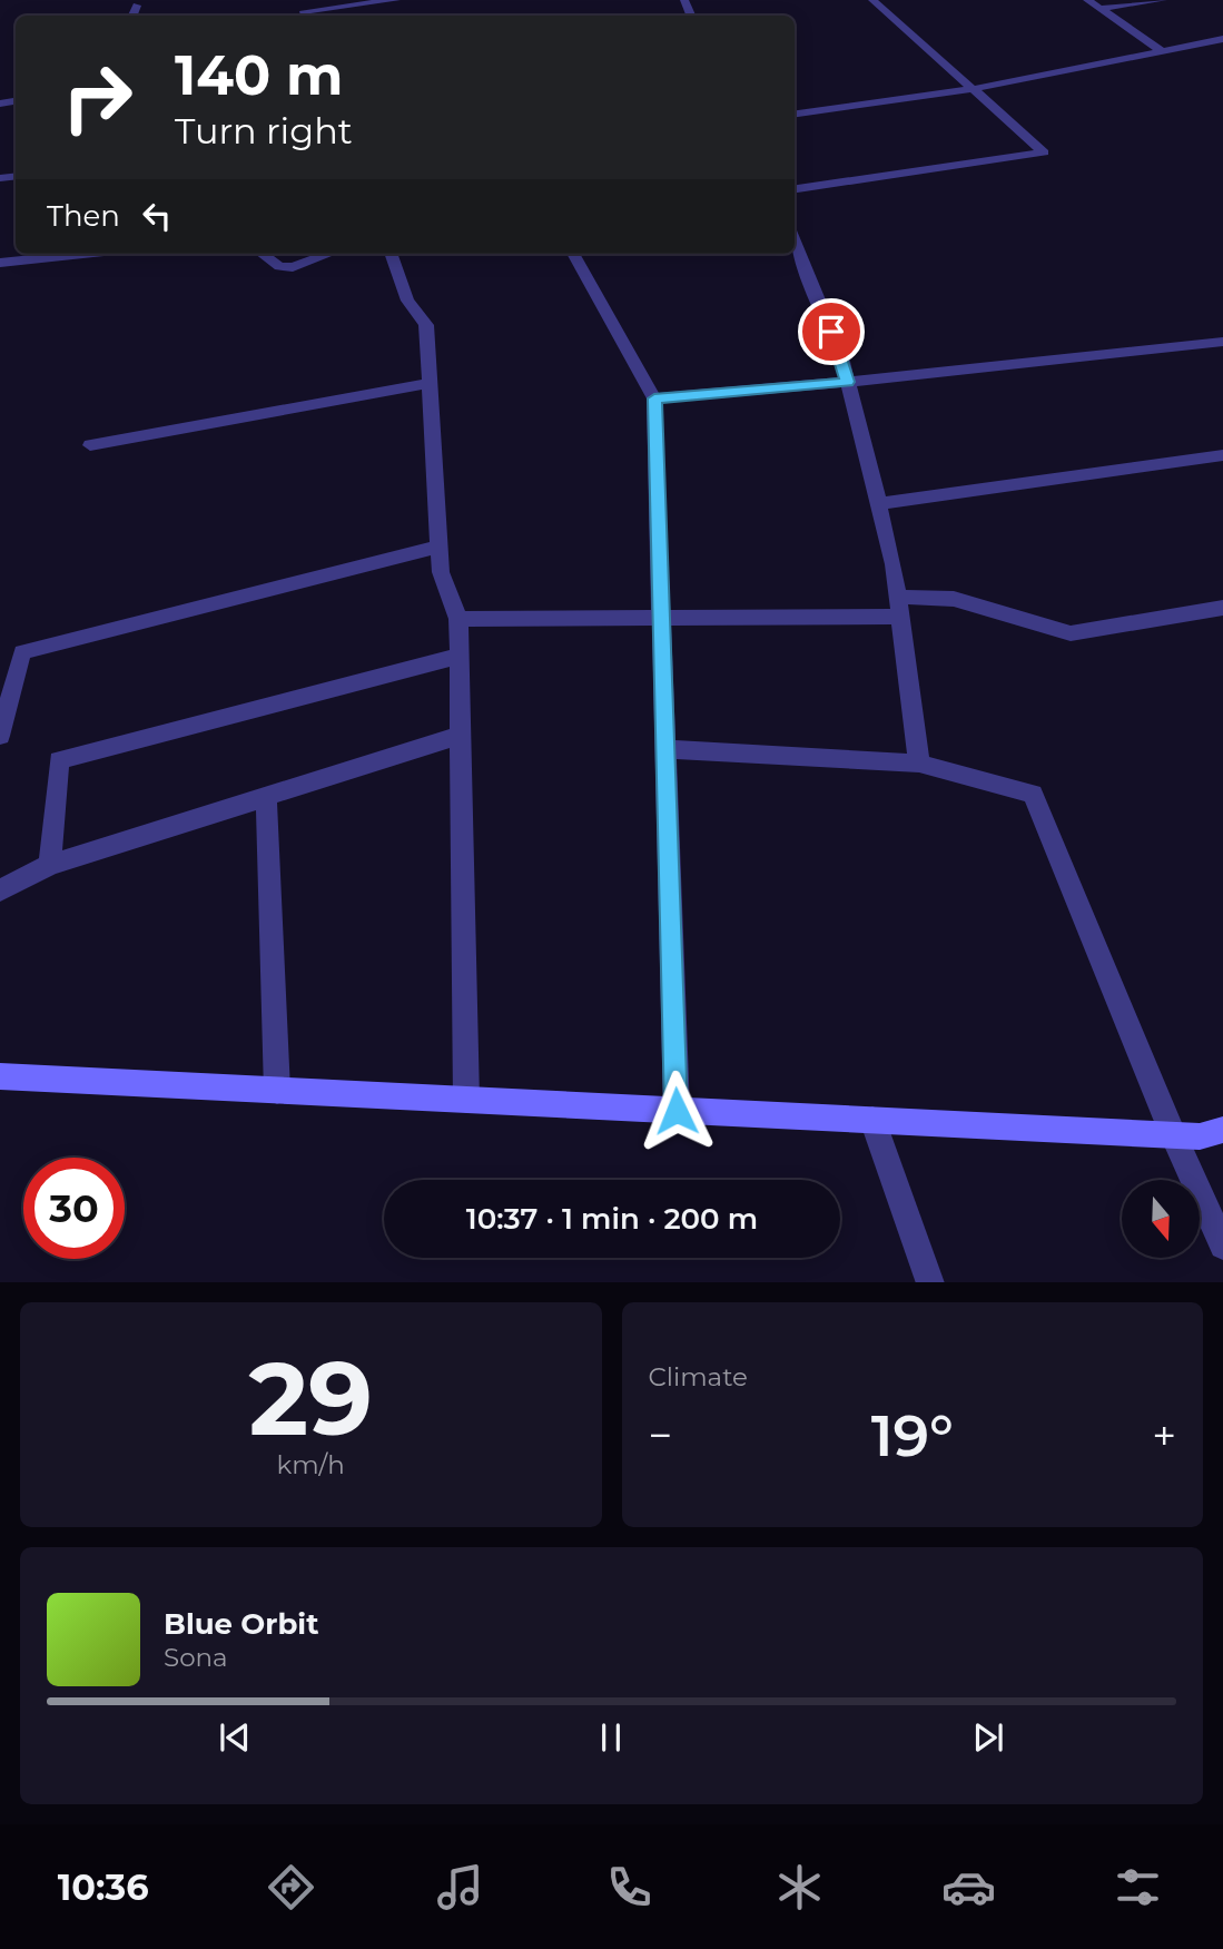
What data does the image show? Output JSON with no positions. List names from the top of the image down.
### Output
{
  "north": "bottom",
  "page": {
    "turn": ["140 m", "Turn right"],
    "then": "Then",
    "limit": "30",
    "trip": "10:37 · 1 min · 200 m",
    "tile": [
      ["29", "km/h"],
      "Climate"
    ],
    "heat": ["−", "19°", "+"],
    "song": ["Blue Orbit", "Sona"],
    "tabs": "10:36"
  }
}
